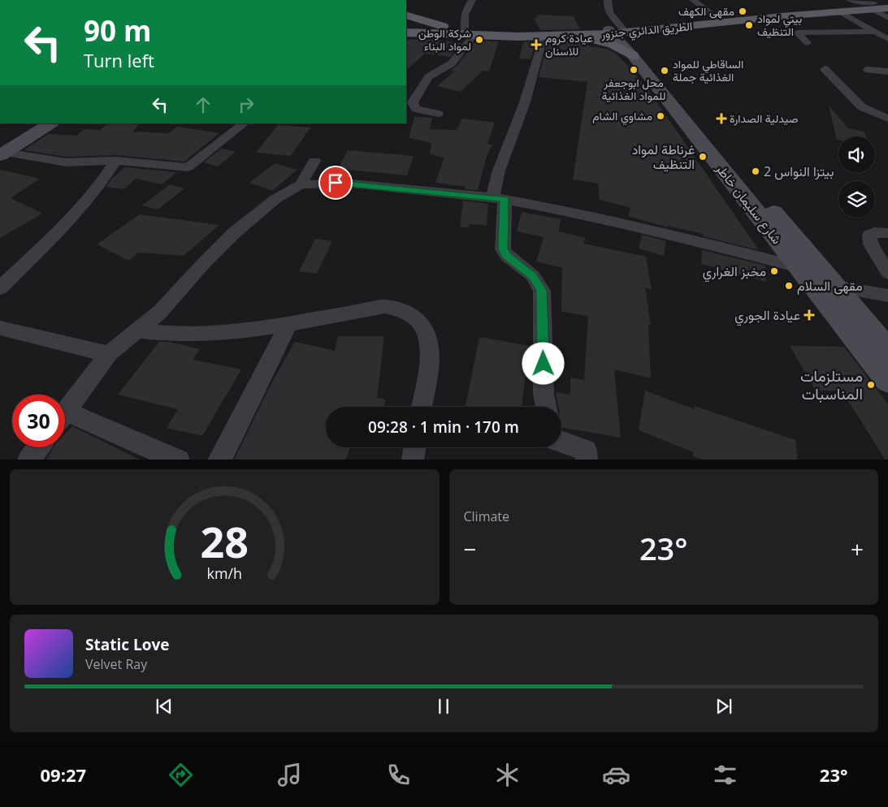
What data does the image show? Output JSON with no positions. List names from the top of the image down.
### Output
{
  "streets": {
    "main road": ["الطريق الدائري جنزور", "شارع سليمان خاطر"]
  },
  "crossings": [
    ["الطريق الدائري جنزور", "شارع سليمان خاطر"]
  ],
  "places": {
    "other": [
      "مقهى الكهف",
      "بيتي لمواد التنظيف",
      "شركة الوطن لمواد البناء",
      "محل ابوجعفر للمواد الغذائية",
      "الساقاطي للمواد الغذائية جملة",
      "مشاوي الشام",
      "غرناطة لمواد التنظيف",
      "بيتزا النواس 2",
      "مخبز الغراري",
      "مقهى السلام",
      "مستلزمات المناسبات"
    ],
    "health": ["عيادة كروم للاسنان", "صيدلية الصدارة", "عيادة الجوري"]
  },
  "page": {
    "turn": ["90 m", "Turn left"],
    "limit": "30",
    "trip": "09:28 · 1 min · 170 m",
    "tile": "Climate",
    "heat": ["−", "23°", "+"],
    "song": ["Static Love", "Velvet Ray"],
    "tabs": ["09:27", "23°"],
    "gauge": ["28", "km/h"]
  }
}
